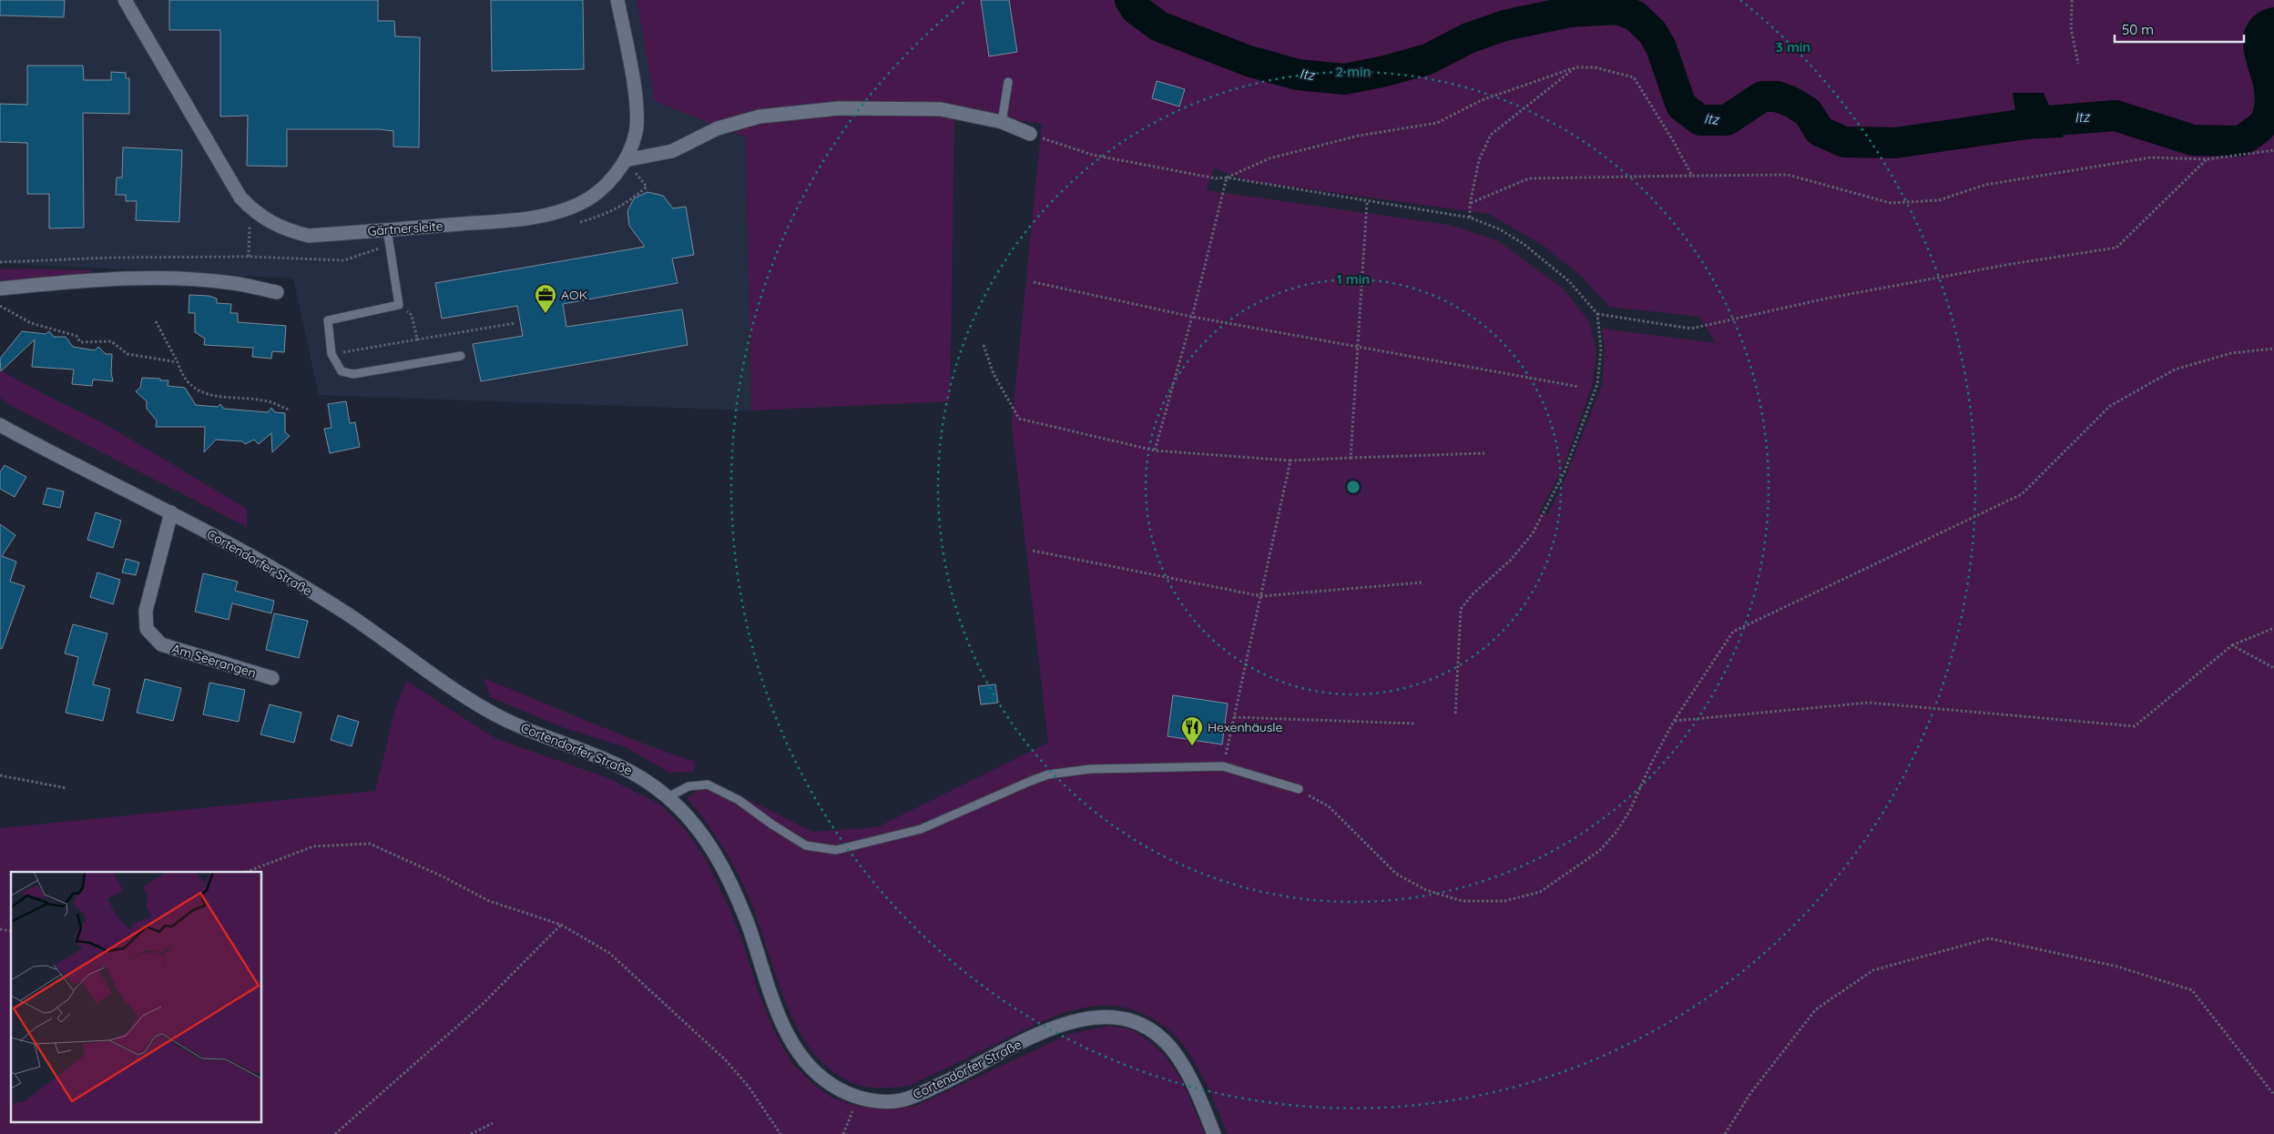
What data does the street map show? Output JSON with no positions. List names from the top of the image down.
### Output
{
  "streets": {
    "street": ["Gärtnersleite", "Cortendorfer Straße", "Am Seerangen"]
  },
  "crossings": [
    ["Cortendorfer Straße", "Am Seerangen"]
  ],
  "water": ["Itz"],
  "places": {
    "office": ["AOK"],
    "restaurant": ["Hexenhäusle"]
  },
  "scale_bar": "50 m",
  "rings": ["3 min", "2 min", "1 min"]
}
